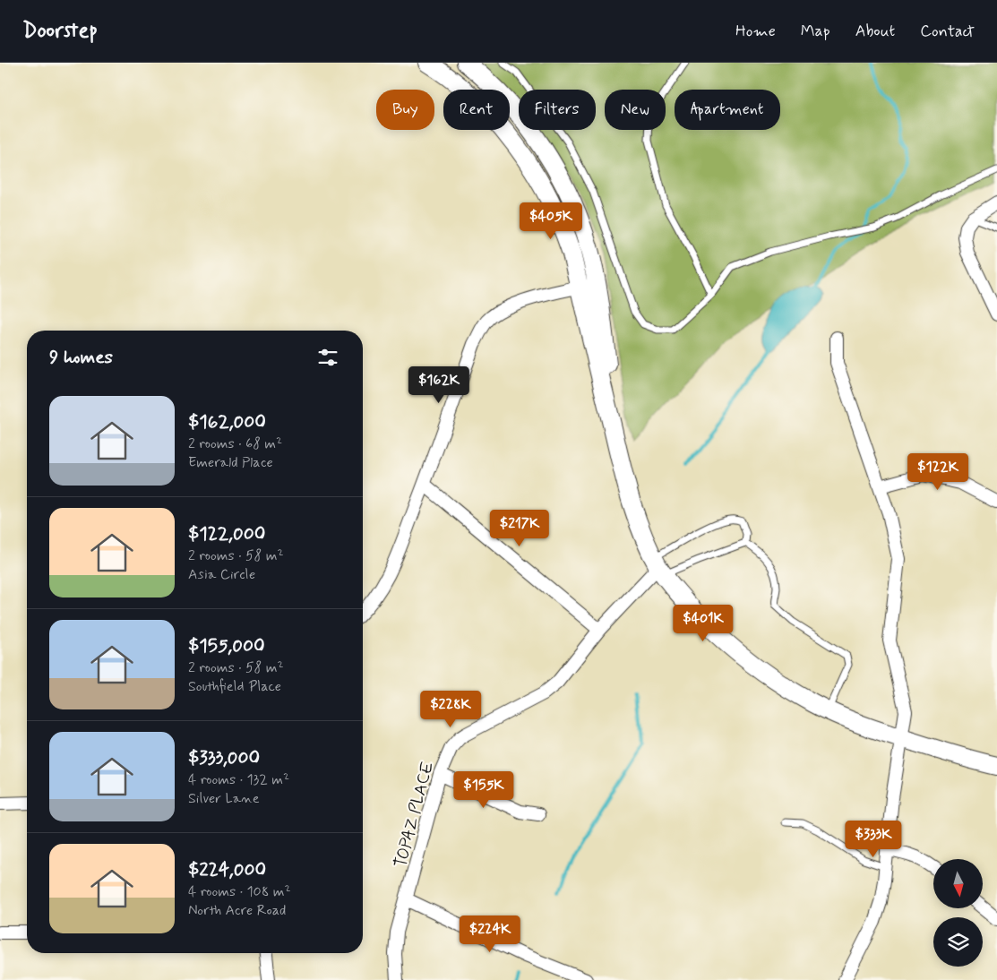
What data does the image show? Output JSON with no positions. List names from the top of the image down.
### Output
{
  "streets": {
    "street": ["TOPAZ PLACE"]
  },
  "north": "bottom",
  "page": {
    "header": "Doorstep",
    "nav": [
      "Home",
      "Map",
      "About",
      "Contact"
    ],
    "chip": [
      "Buy",
      "Rent",
      "Filters",
      "New",
      "Apartment"
    ],
    "price": [
      "$405K",
      "$162K",
      "$122K",
      "$217K",
      "$401K",
      "$228K",
      "$155K",
      "$333K",
      "$224K"
    ],
    "heading": "9 homes",
    "list": [
      {
        "name": "$162,000",
        "note": "2 rooms · 68 m² · Emerald Place"
      },
      {
        "name": "$122,000",
        "note": "2 rooms · 58 m² · Asia Circle"
      },
      {
        "name": "$155,000",
        "note": "2 rooms · 58 m² · Southfield Place"
      },
      {
        "name": "$333,000",
        "note": "4 rooms · 132 m² · Silver Lane"
      },
      {
        "name": "$224,000",
        "note": "4 rooms · 108 m² · North Acre Road"
      }
    ]
  }
}
